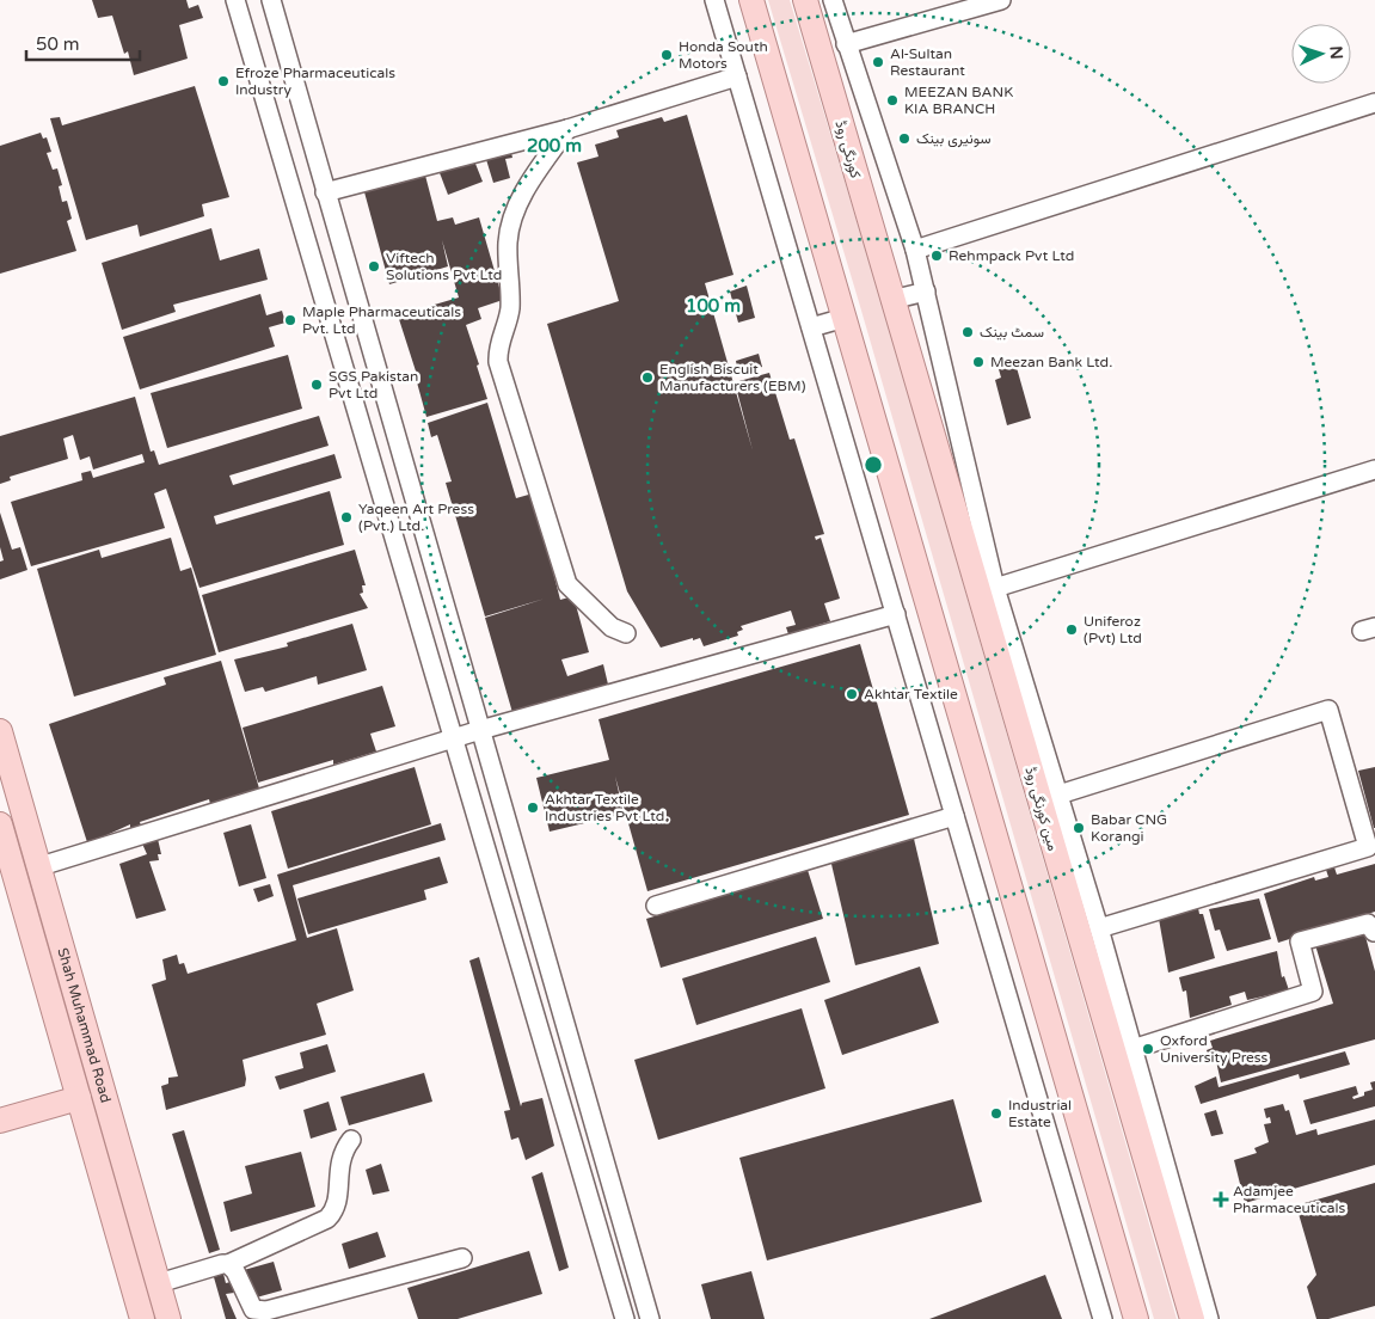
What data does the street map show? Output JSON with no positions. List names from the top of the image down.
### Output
{
  "streets": {
    "main road": ["کورنگی روڈ", "مین کورنگی روڈ", "Shah Muhammad Road"]
  },
  "crossings": [
    ["کورنگی روڈ", "مین کورنگی روڈ"]
  ],
  "places": {
    "other": [
      "Honda South Motors",
      "Al-Sultan Restaurant",
      "Efroze Pharmaceuticals Industry",
      "MEEZAN BANK KIA BRANCH",
      "سونیری بینک",
      "Rehmpack Pvt Ltd",
      "Viftech Solutions Pvt Ltd",
      "Maple Pharmaceuticals Pvt. Ltd",
      "سمٹ بینک",
      "Meezan Bank Ltd.",
      "English Biscuit Manufacturers (EBM)",
      "SGS Pakistan Pvt Ltd",
      "Yaqeen Art Press (Pvt.) Ltd.",
      "Uniferoz (Pvt) Ltd",
      "Akhtar Textile",
      "Akhtar Textile Industries Pvt Ltd.",
      "Babar CNG Korangi",
      "Oxford University Press",
      "Industrial Estate"
    ],
    "health": ["Adamjee Pharmaceuticals"]
  },
  "scale_bar": "50 m",
  "north": "right",
  "rings": ["200 m", "100 m"]
}
